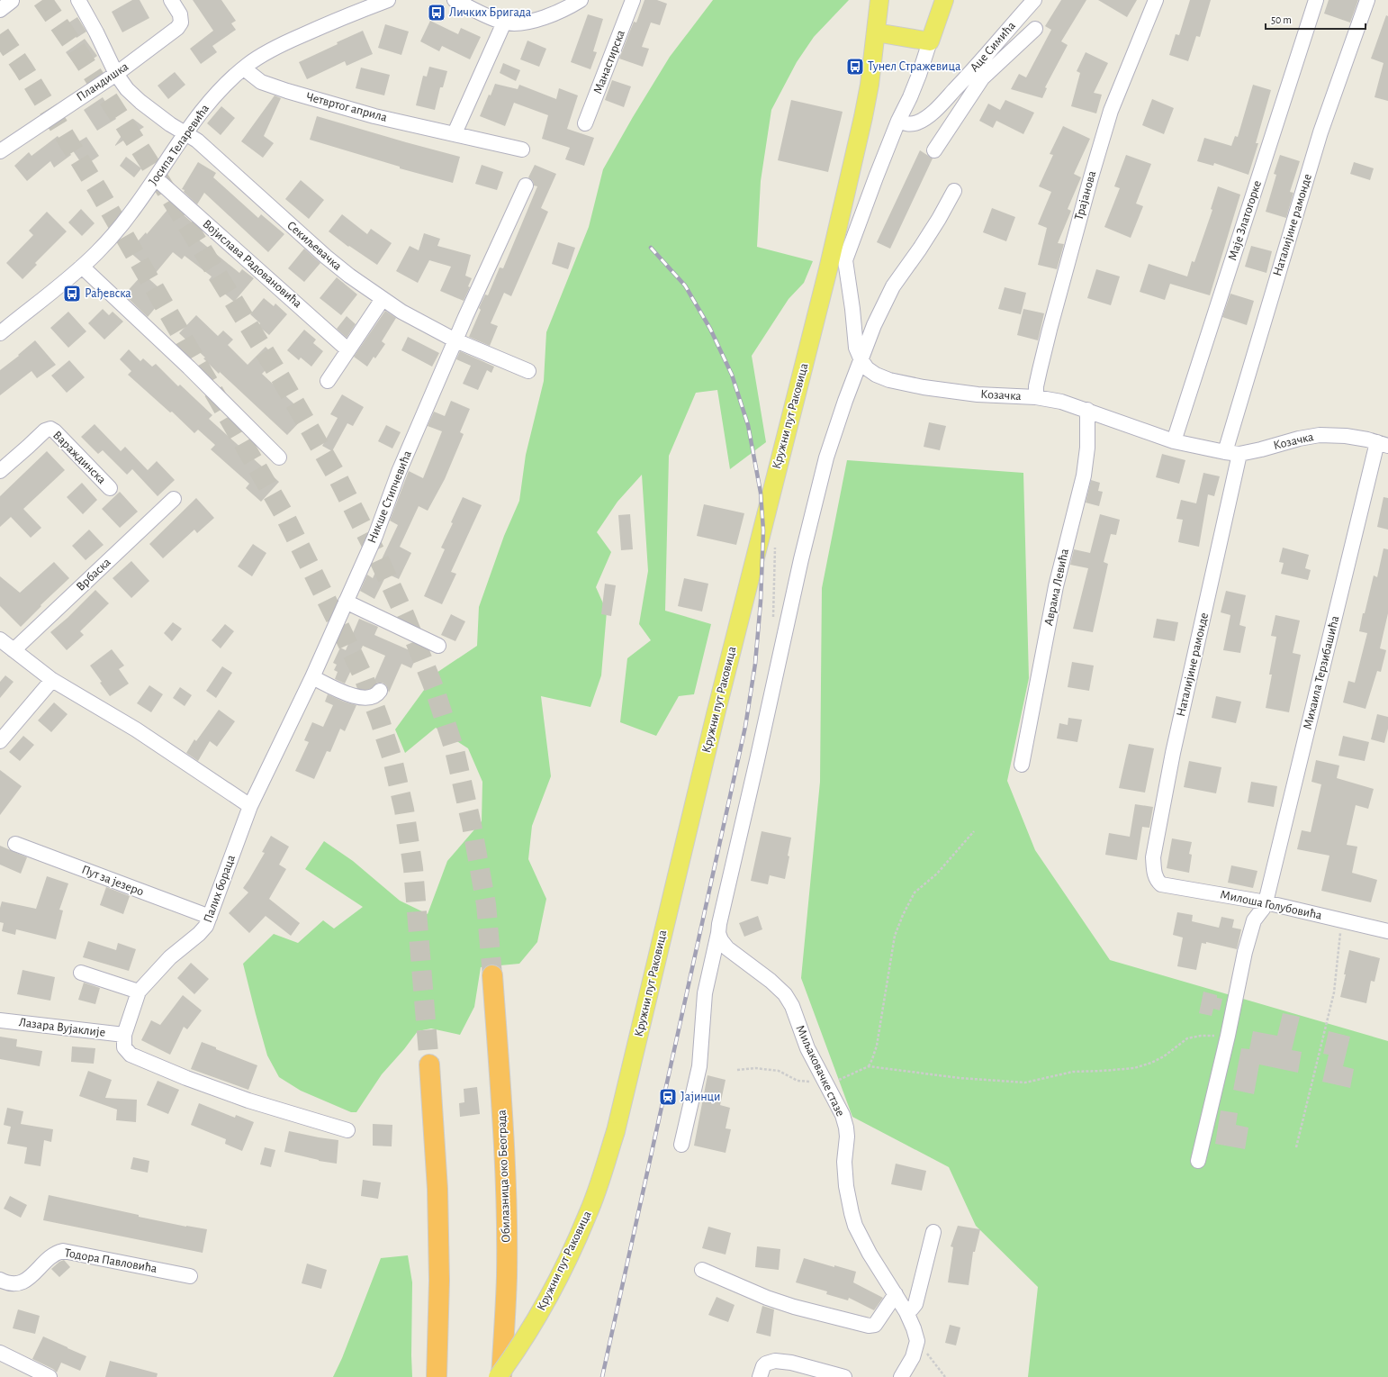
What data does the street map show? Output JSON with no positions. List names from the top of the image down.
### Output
{
  "streets": {
    "highway": ["Обилазница око Београда"],
    "main road": ["Кружни пут Раковица"],
    "street": [
      "Аце Симића",
      "Манастирска",
      "Пландишка",
      "Четвртог априла",
      "Јосипа Теларевића",
      "Трајанова",
      "Маје Златогорке",
      "Наталијине рамонде",
      "Секиљевачка",
      "Војислава Радовановића",
      "Козачка",
      "Вараждинска",
      "Никше Стипчевића",
      "Врбаска",
      "Аврама Левића",
      "Михаила Терзибашића",
      "Пут за језеро",
      "Палих бораца",
      "Милоша Голубовића",
      "Лазара Вујаклије",
      "Миљаковачке стазе",
      "Тодора Павловића"
    ]
  },
  "crossings": [
    ["Аце Симића", "Козачка"],
    ["Пландишка", "Секиљевачка"],
    ["Четвртог априла", "Јосипа Теларевића"],
    ["Јосипа Теларевића", "Секиљевачка"],
    ["Јосипа Теларевића", "Војислава Радовановића"],
    ["Трајанова", "Козачка"],
    ["Маје Златогорке", "Козачка"],
    ["Наталијине рамонде", "Козачка"],
    ["Наталијине рамонде", "Милоша Голубовића"],
    ["Секиљевачка", "Никше Стипчевића"],
    ["Козачка", "Аврама Левића"],
    ["Козачка", "Михаила Терзибашића"],
    ["Никше Стипчевића", "Палих бораца"],
    ["Михаила Терзибашића", "Милоша Голубовића"],
    ["Пут за језеро", "Палих бораца"],
    ["Палих бораца", "Лазара Вујаклије"]
  ],
  "places": {
    "bus stop": ["Личких Бригада", "Тунел Стражевица", "Рађевска"],
    "station": ["Јајинци"]
  },
  "scale_bar": "50 m"
}
